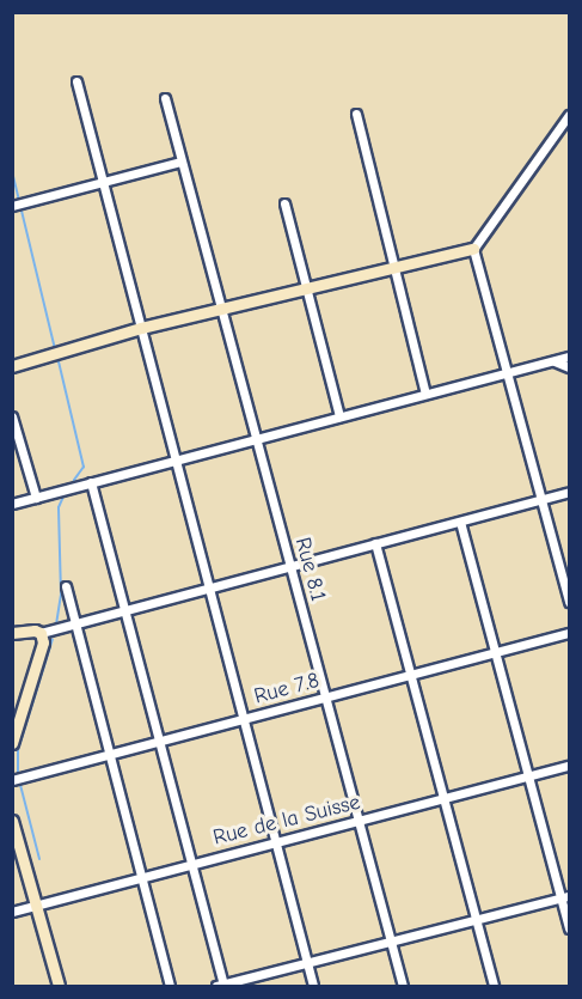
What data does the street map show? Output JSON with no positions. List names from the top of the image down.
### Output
{
  "streets": {
    "street": ["Rue 8.1", "Rue 7.8", "Rue de la Suisse"]
  },
  "crossings": [
    ["Rue 8.1", "Rue 7.8"],
    ["Rue 8.1", "Rue de la Suisse"]
  ]
}
